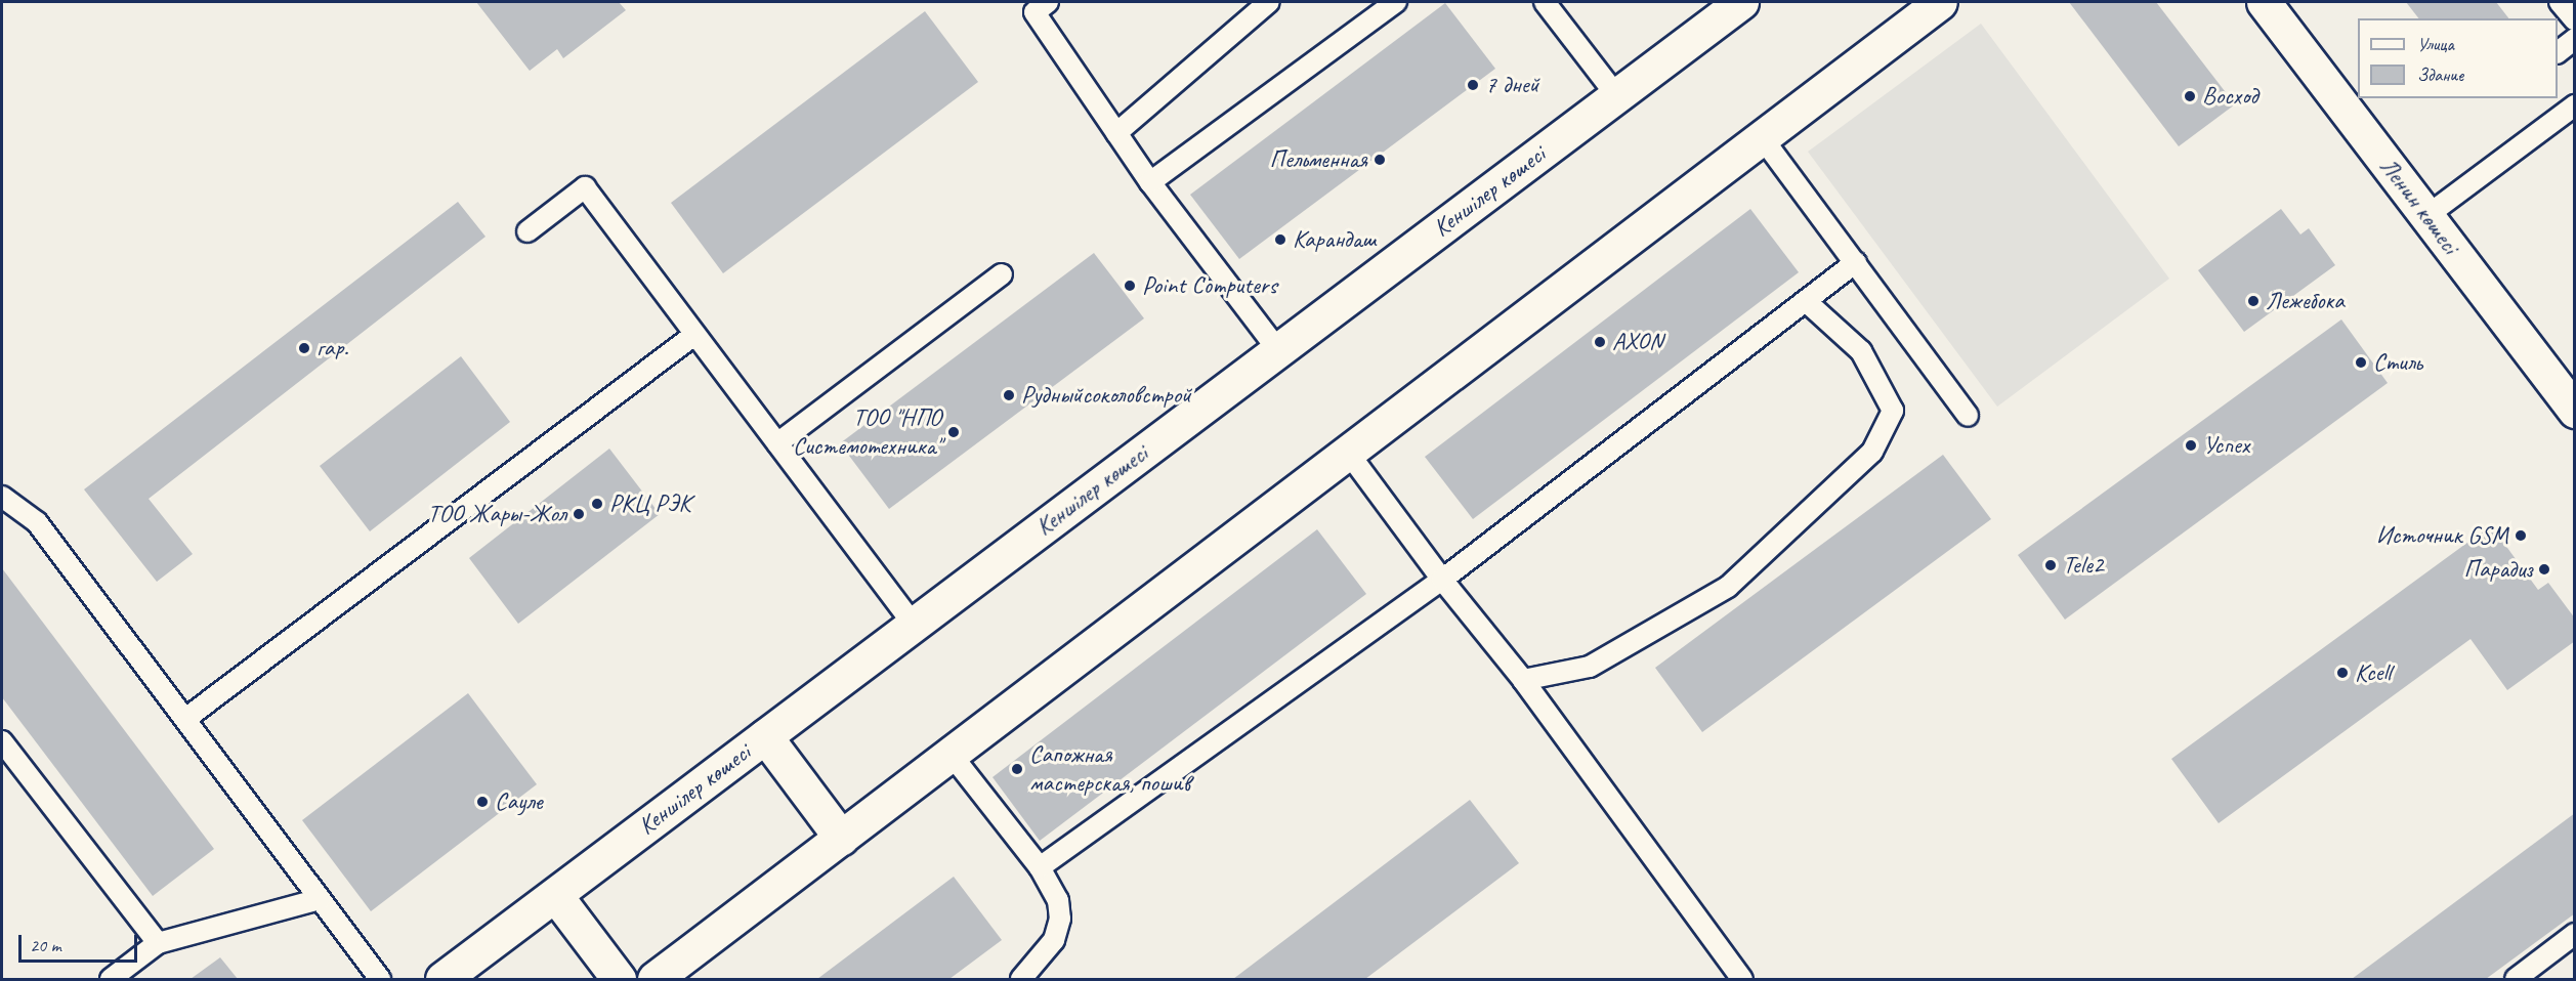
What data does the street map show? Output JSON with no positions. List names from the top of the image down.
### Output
{
  "streets": {
    "street": ["Кеншілер көшесі", "Ленин көшесі"]
  },
  "places": [
    "7 дней",
    "Восход",
    "Пельменная",
    "Карандаш",
    "Point Computers",
    "Лежебока",
    "AXON",
    "гар.",
    "Стиль",
    "Рудныйсоколовстрой",
    "ТОО \"НПО Системотехника\"",
    "Успех",
    "РКЦ РЭК",
    "ТОО Жары-Жол",
    "Источник GSM",
    "Tele2",
    "Парадиз",
    "Kcell",
    "Сапожная мастерская, пошив",
    "Сауле"
  ],
  "legend": ["Улица", "Здание"],
  "scale_bar": "20 m"
}
